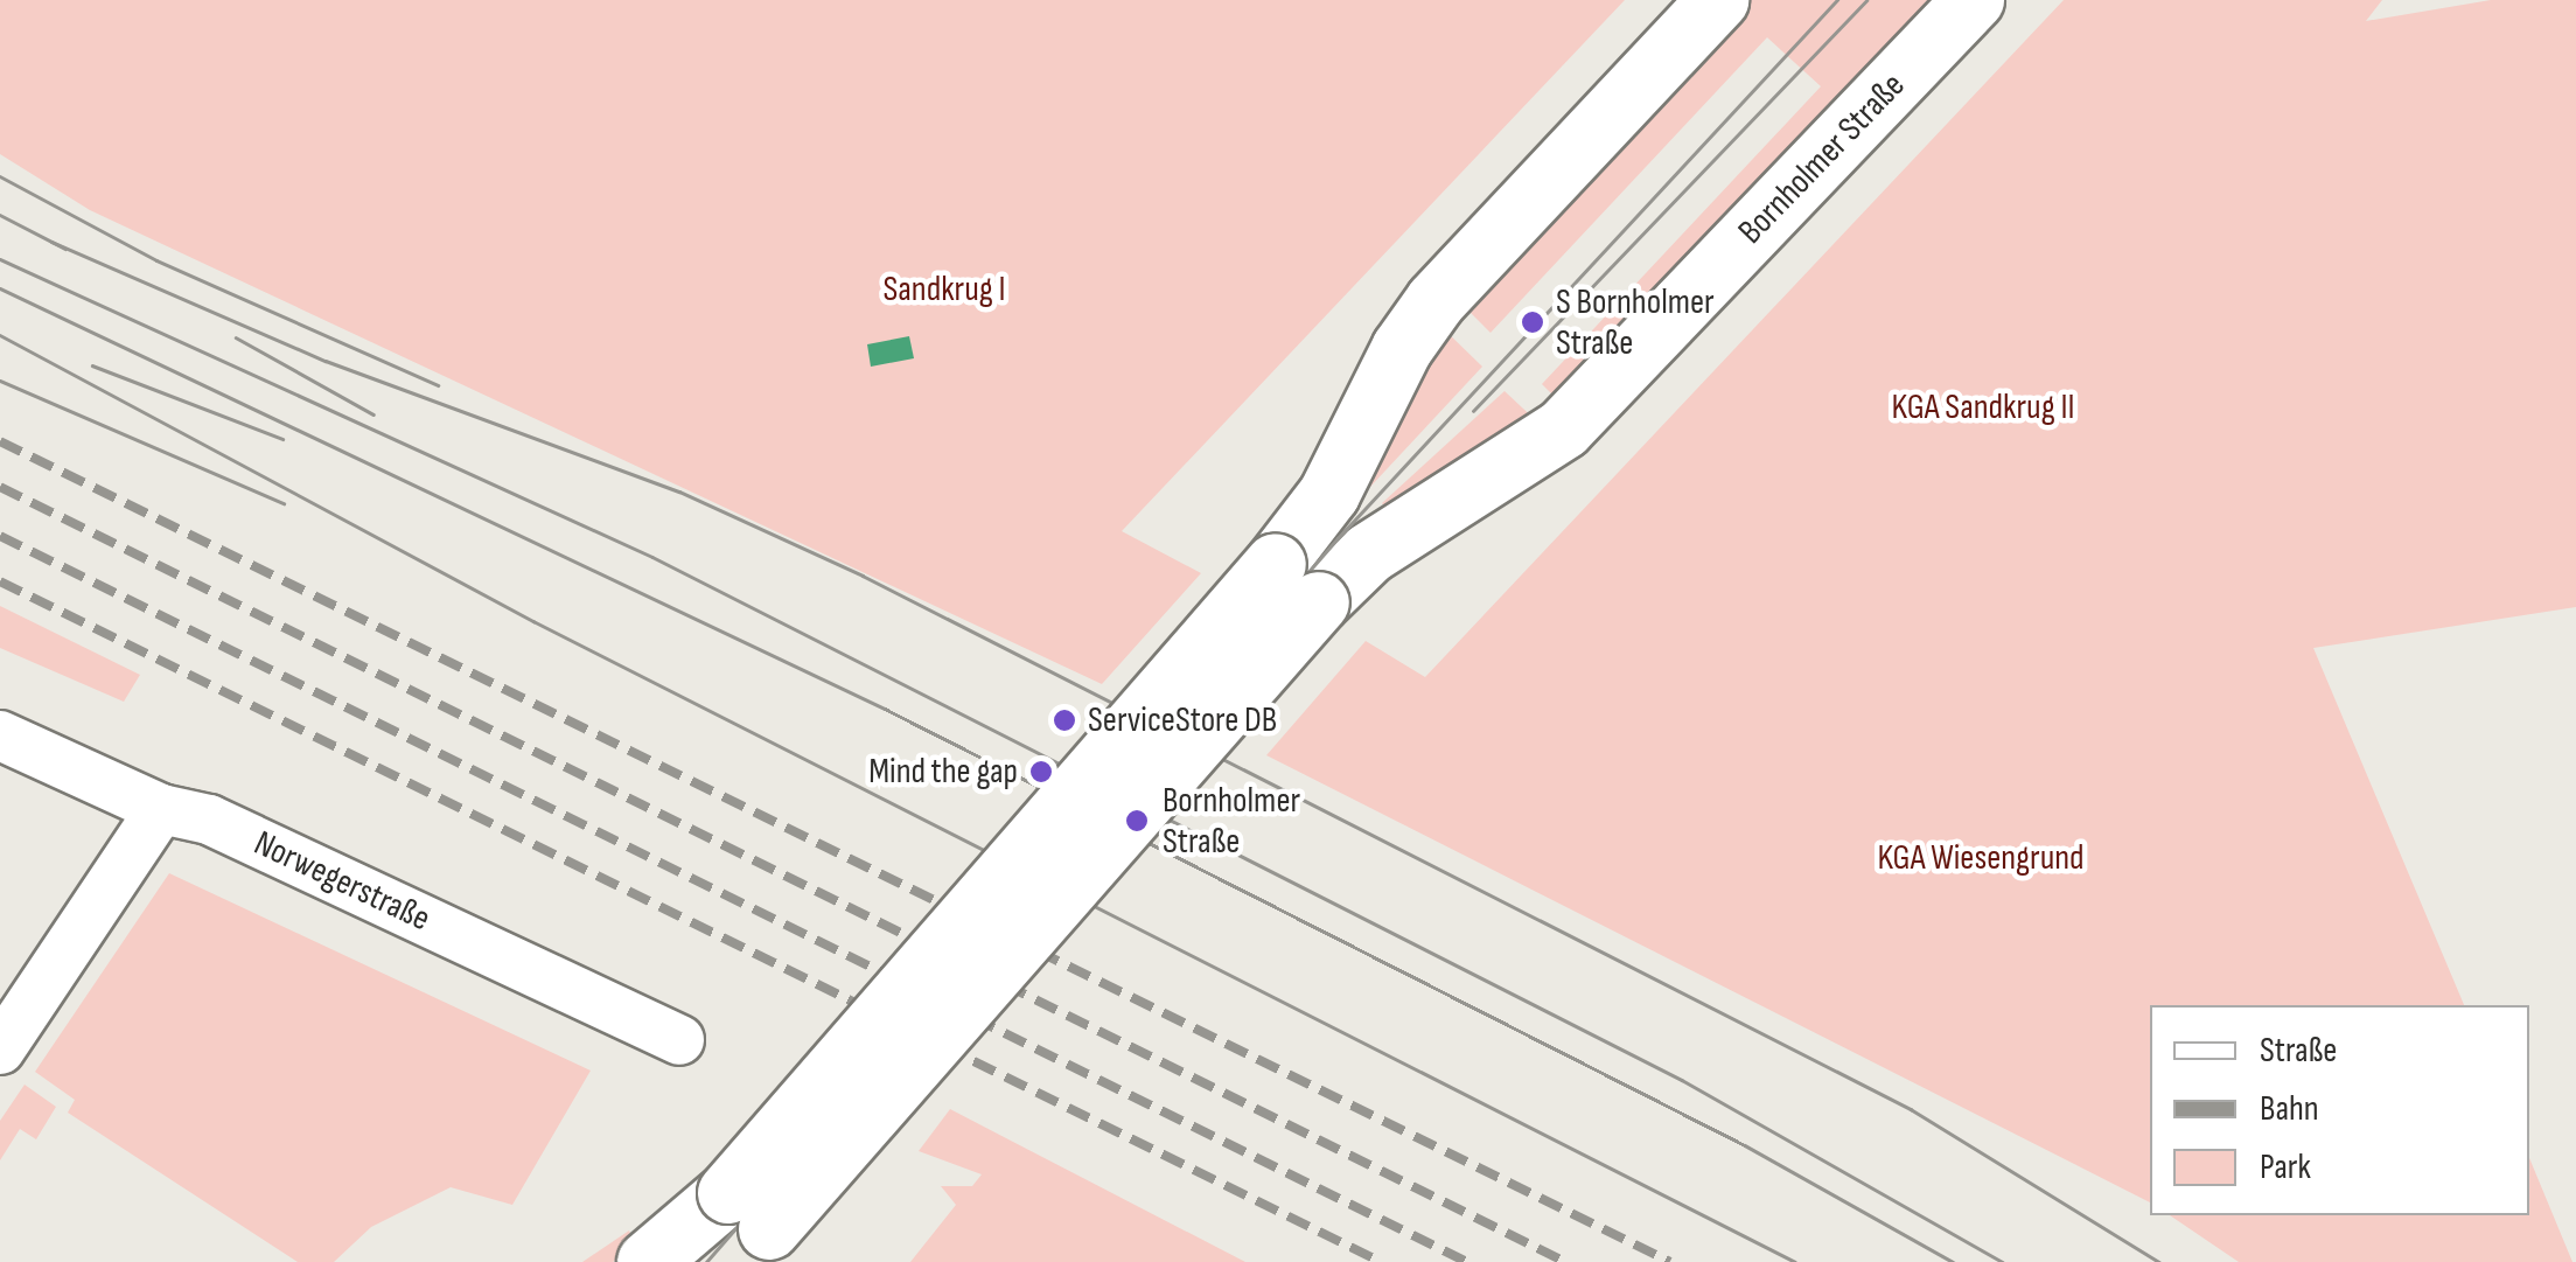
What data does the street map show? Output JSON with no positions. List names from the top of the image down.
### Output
{
  "streets": {
    "main road": ["Bornholmer Straße"],
    "street": ["Norwegerstraße"]
  },
  "parks": ["Sandkrug I", "KGA Sandkrug II", "KGA Wiesengrund"],
  "places": [
    "S Bornholmer Straße",
    "ServiceStore DB",
    "Mind the gap",
    "Bornholmer Straße"
  ],
  "legend": ["Straße", "Bahn", "Park"]
}
